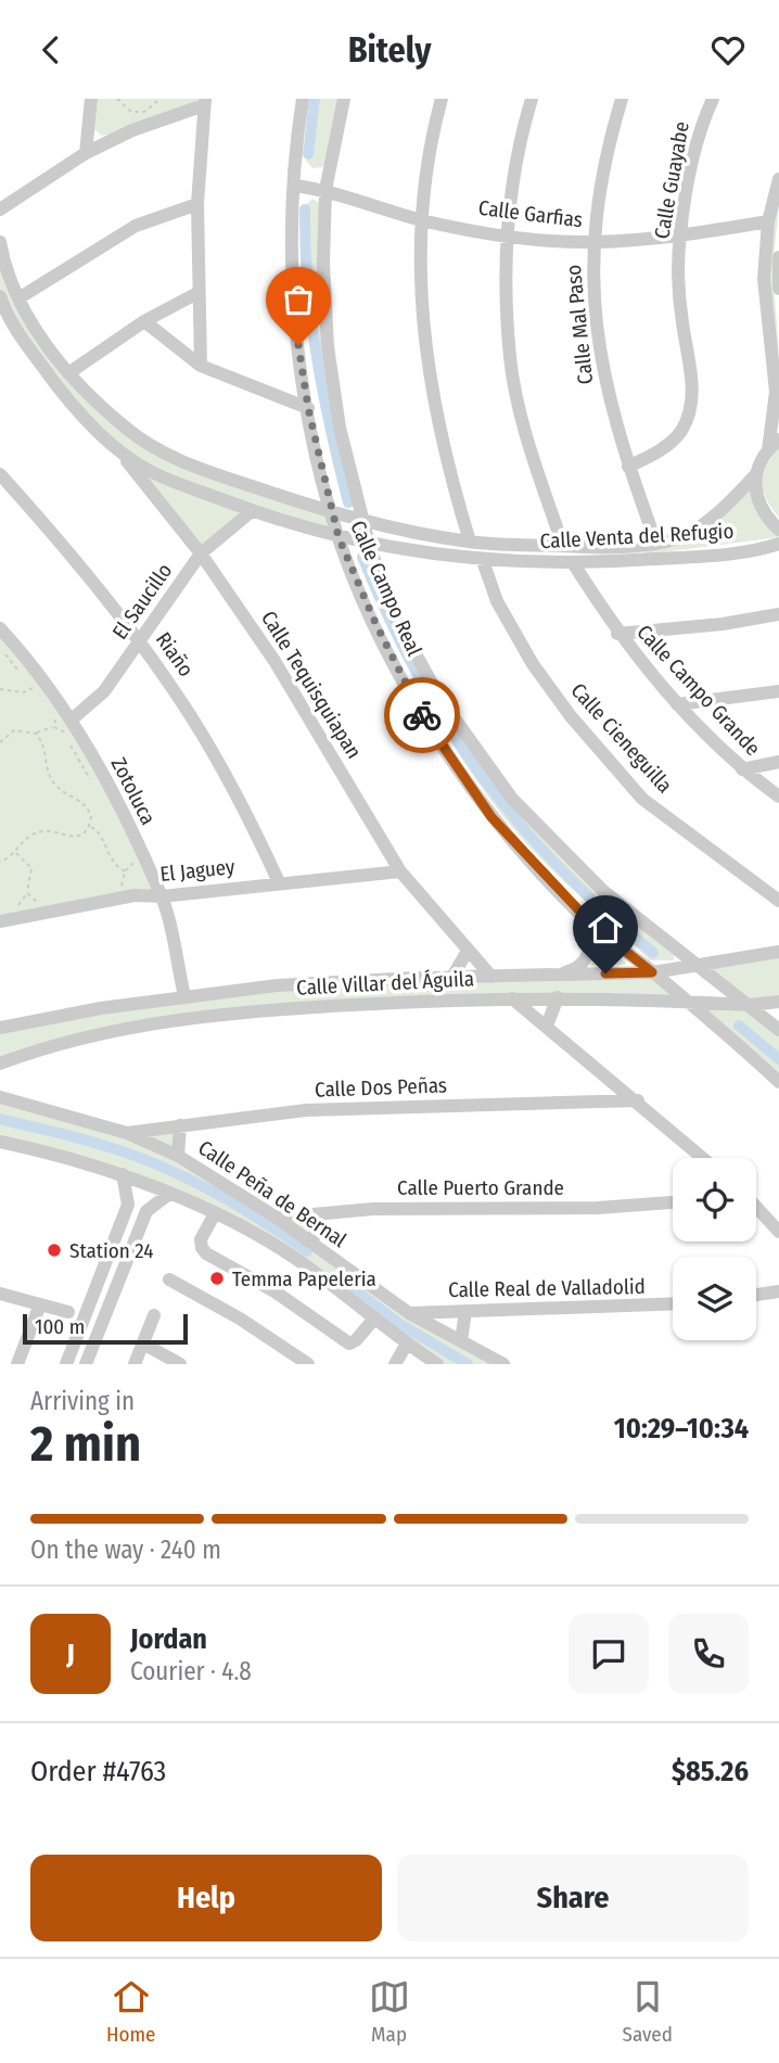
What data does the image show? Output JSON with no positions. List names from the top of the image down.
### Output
{
  "streets": {
    "street": [
      "Calle Guayabe",
      "Calle Garfias",
      "Calle Mal Paso",
      "Calle Venta del Refugio",
      "Calle Campo Real",
      "El Saucillo",
      "Riaño",
      "Calle Tequisquiapan",
      "Calle Campo Grande",
      "Calle Cieneguilla",
      "Zotoluca",
      "El Jaguey",
      "Calle Villar del Águila",
      "Calle Dos Peñas",
      "Calle Puerto Grande",
      "Calle Peña de Bernal",
      "Calle Real de Valladolid"
    ]
  },
  "crossings": [
    ["Calle Guayabe", "Calle Garfias"],
    ["Calle Guayabe", "Calle Mal Paso"],
    ["Calle Garfias", "Calle Mal Paso"],
    ["Calle Garfias", "Calle Campo Real"],
    ["Calle Mal Paso", "Calle Venta del Refugio"],
    ["Calle Venta del Refugio", "Calle Campo Real"],
    ["Calle Venta del Refugio", "El Saucillo"],
    ["Calle Venta del Refugio", "Calle Tequisquiapan"],
    ["Calle Venta del Refugio", "Calle Campo Grande"],
    ["Calle Venta del Refugio", "Calle Cieneguilla"],
    ["Calle Campo Real", "Calle Villar del Águila"],
    ["El Saucillo", "Riaño"],
    ["El Saucillo", "Calle Tequisquiapan"],
    ["El Saucillo", "Zotoluca"],
    ["Riaño", "El Jaguey"],
    ["Calle Tequisquiapan", "El Jaguey"],
    ["Calle Tequisquiapan", "Calle Villar del Águila"],
    ["Zotoluca", "El Jaguey"],
    ["Zotoluca", "Calle Villar del Águila"],
    ["Calle Dos Peñas", "Calle Peña de Bernal"],
    ["Calle Puerto Grande", "Calle Peña de Bernal"],
    ["Calle Peña de Bernal", "Calle Real de Valladolid"]
  ],
  "places": ["Station 24", "Temma Papeleria"],
  "scale_bar": "100 m",
  "page": {
    "header": "Bitely",
    "scale": "100 m",
    "heading": ["2 min", "Arriving in", "10:29–10:34"],
    "panel": [
      "Jordan",
      "Courier · 4.8",
      "Order #4763",
      "$85.26"
    ],
    "bar": "On the way · 240 m",
    "round": "J",
    "buttons": ["Help", "Share"],
    "tabs": ["Home", "Map", "Saved"]
  }
}
